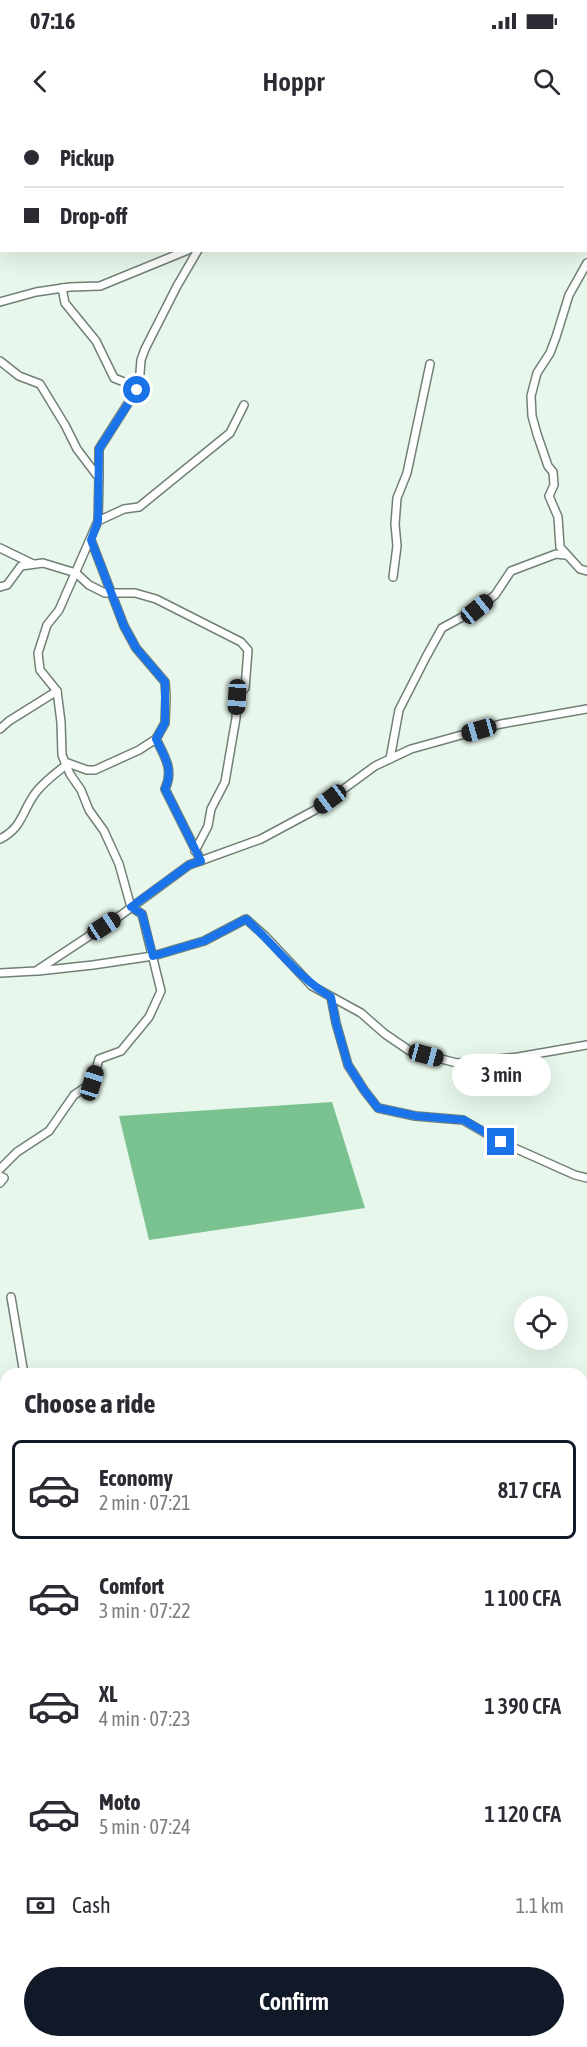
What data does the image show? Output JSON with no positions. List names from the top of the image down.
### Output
{
  "page": {
    "status": "07:16",
    "header": "Hoppr",
    "banner": ["Pickup", "Drop-off"],
    "bubble": "3 min",
    "heading": "Choose a ride",
    "list": [
      {
        "name": "Economy",
        "note": "2 min · 07:21",
        "value": "817 CFA"
      },
      {
        "name": "Comfort",
        "note": "3 min · 07:22",
        "value": "1 100 CFA"
      },
      {
        "name": "XL",
        "note": "4 min · 07:23",
        "value": "1 390 CFA"
      },
      {
        "name": "Moto",
        "note": "5 min · 07:24",
        "value": "1 120 CFA"
      }
    ],
    "pay": ["Cash", "1.1 km"],
    "buttons": "Confirm"
  }
}
